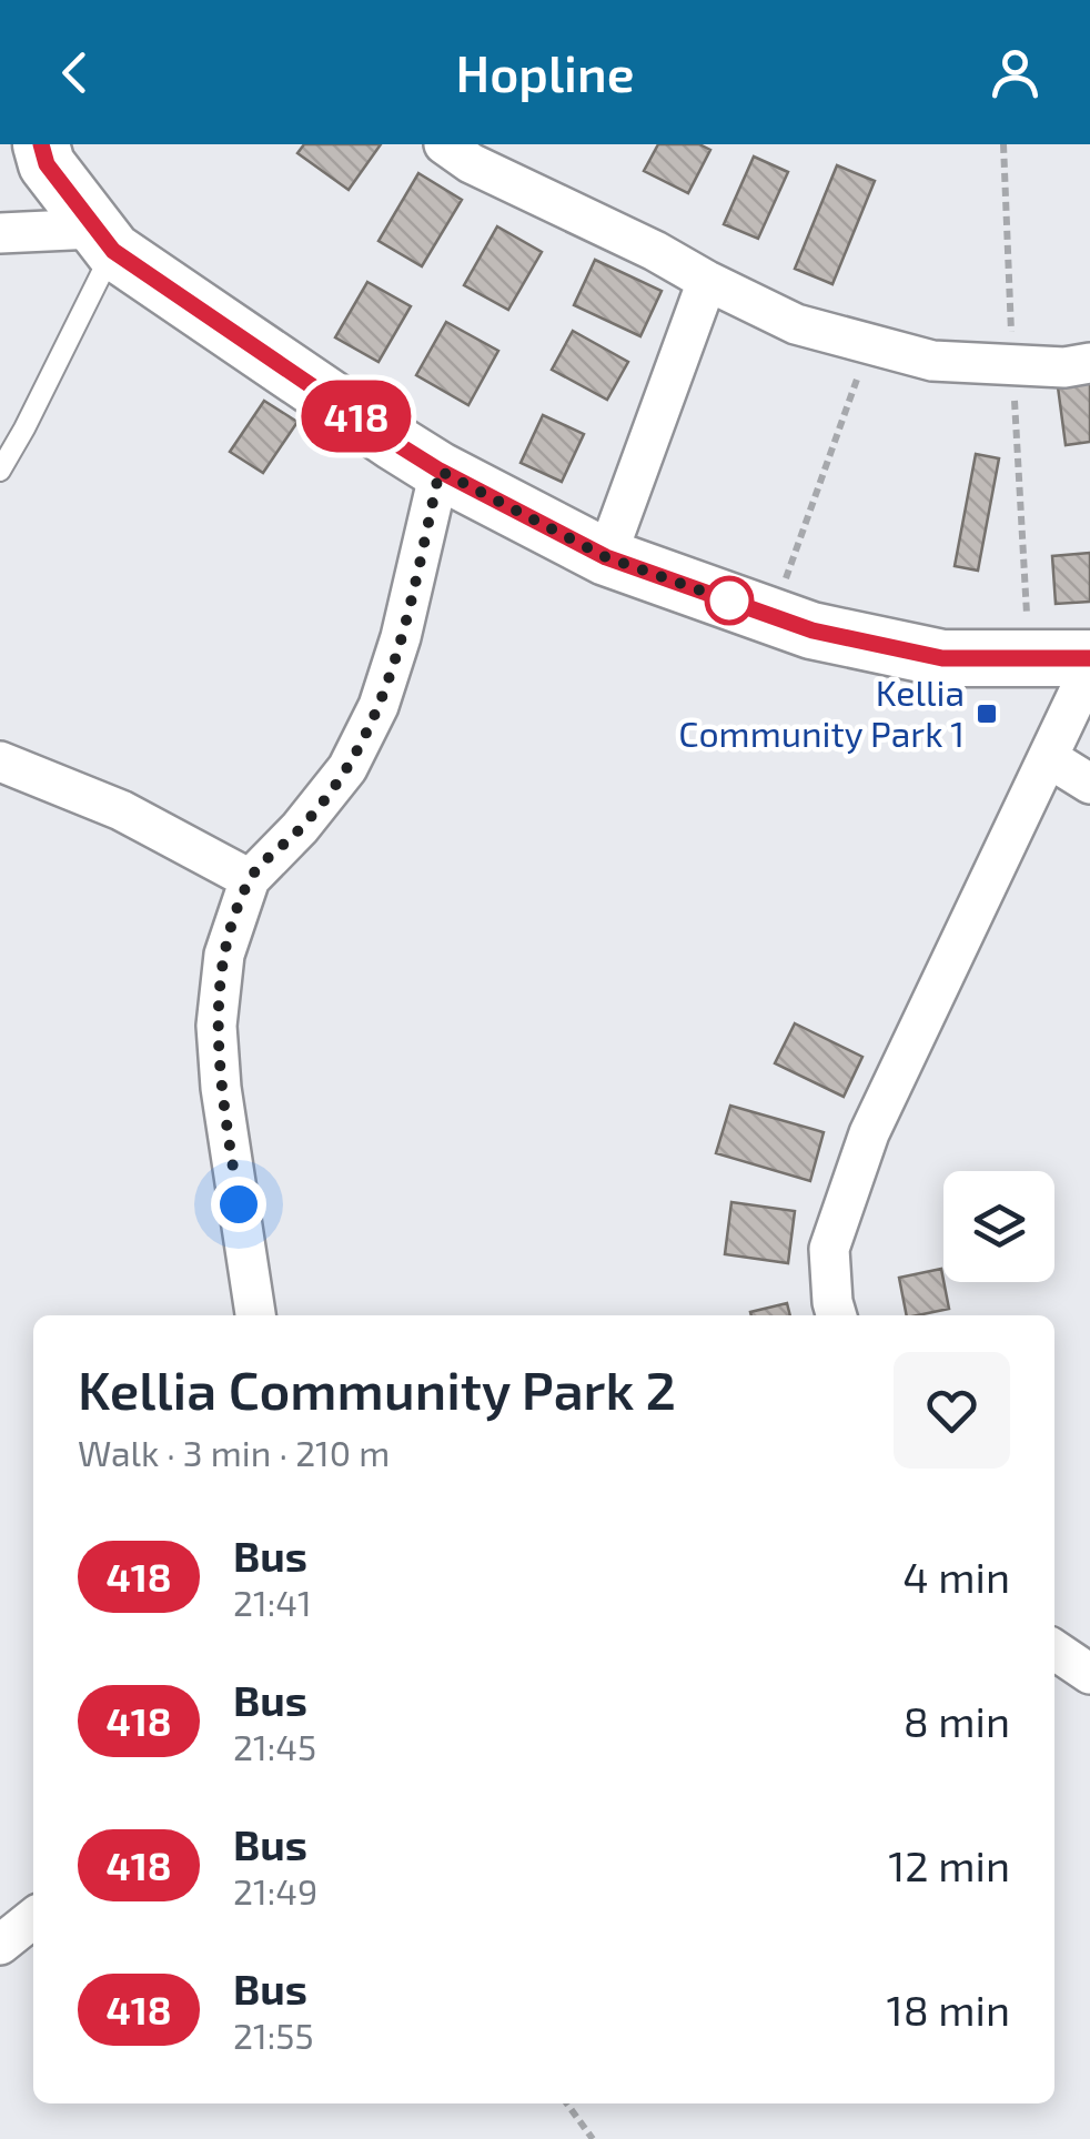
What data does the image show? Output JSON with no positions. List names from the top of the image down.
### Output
{
  "places": {
    "transit": ["Kellia Community Park 1"]
  },
  "lines": ["bus line 418"],
  "page": {
    "header": "Hopline",
    "on_map": "418",
    "heading": ["Kellia Community Park 2", "Walk · 3 min · 210 m"],
    "list": [
      {
        "mark": "418",
        "name": "Bus",
        "note": "21:41",
        "value": "4 min"
      },
      {
        "mark": "418",
        "name": "Bus",
        "note": "21:45",
        "value": "8 min"
      },
      {
        "mark": "418",
        "name": "Bus",
        "note": "21:49",
        "value": "12 min"
      },
      {
        "mark": "418",
        "name": "Bus",
        "note": "21:55",
        "value": "18 min"
      }
    ]
  }
}
